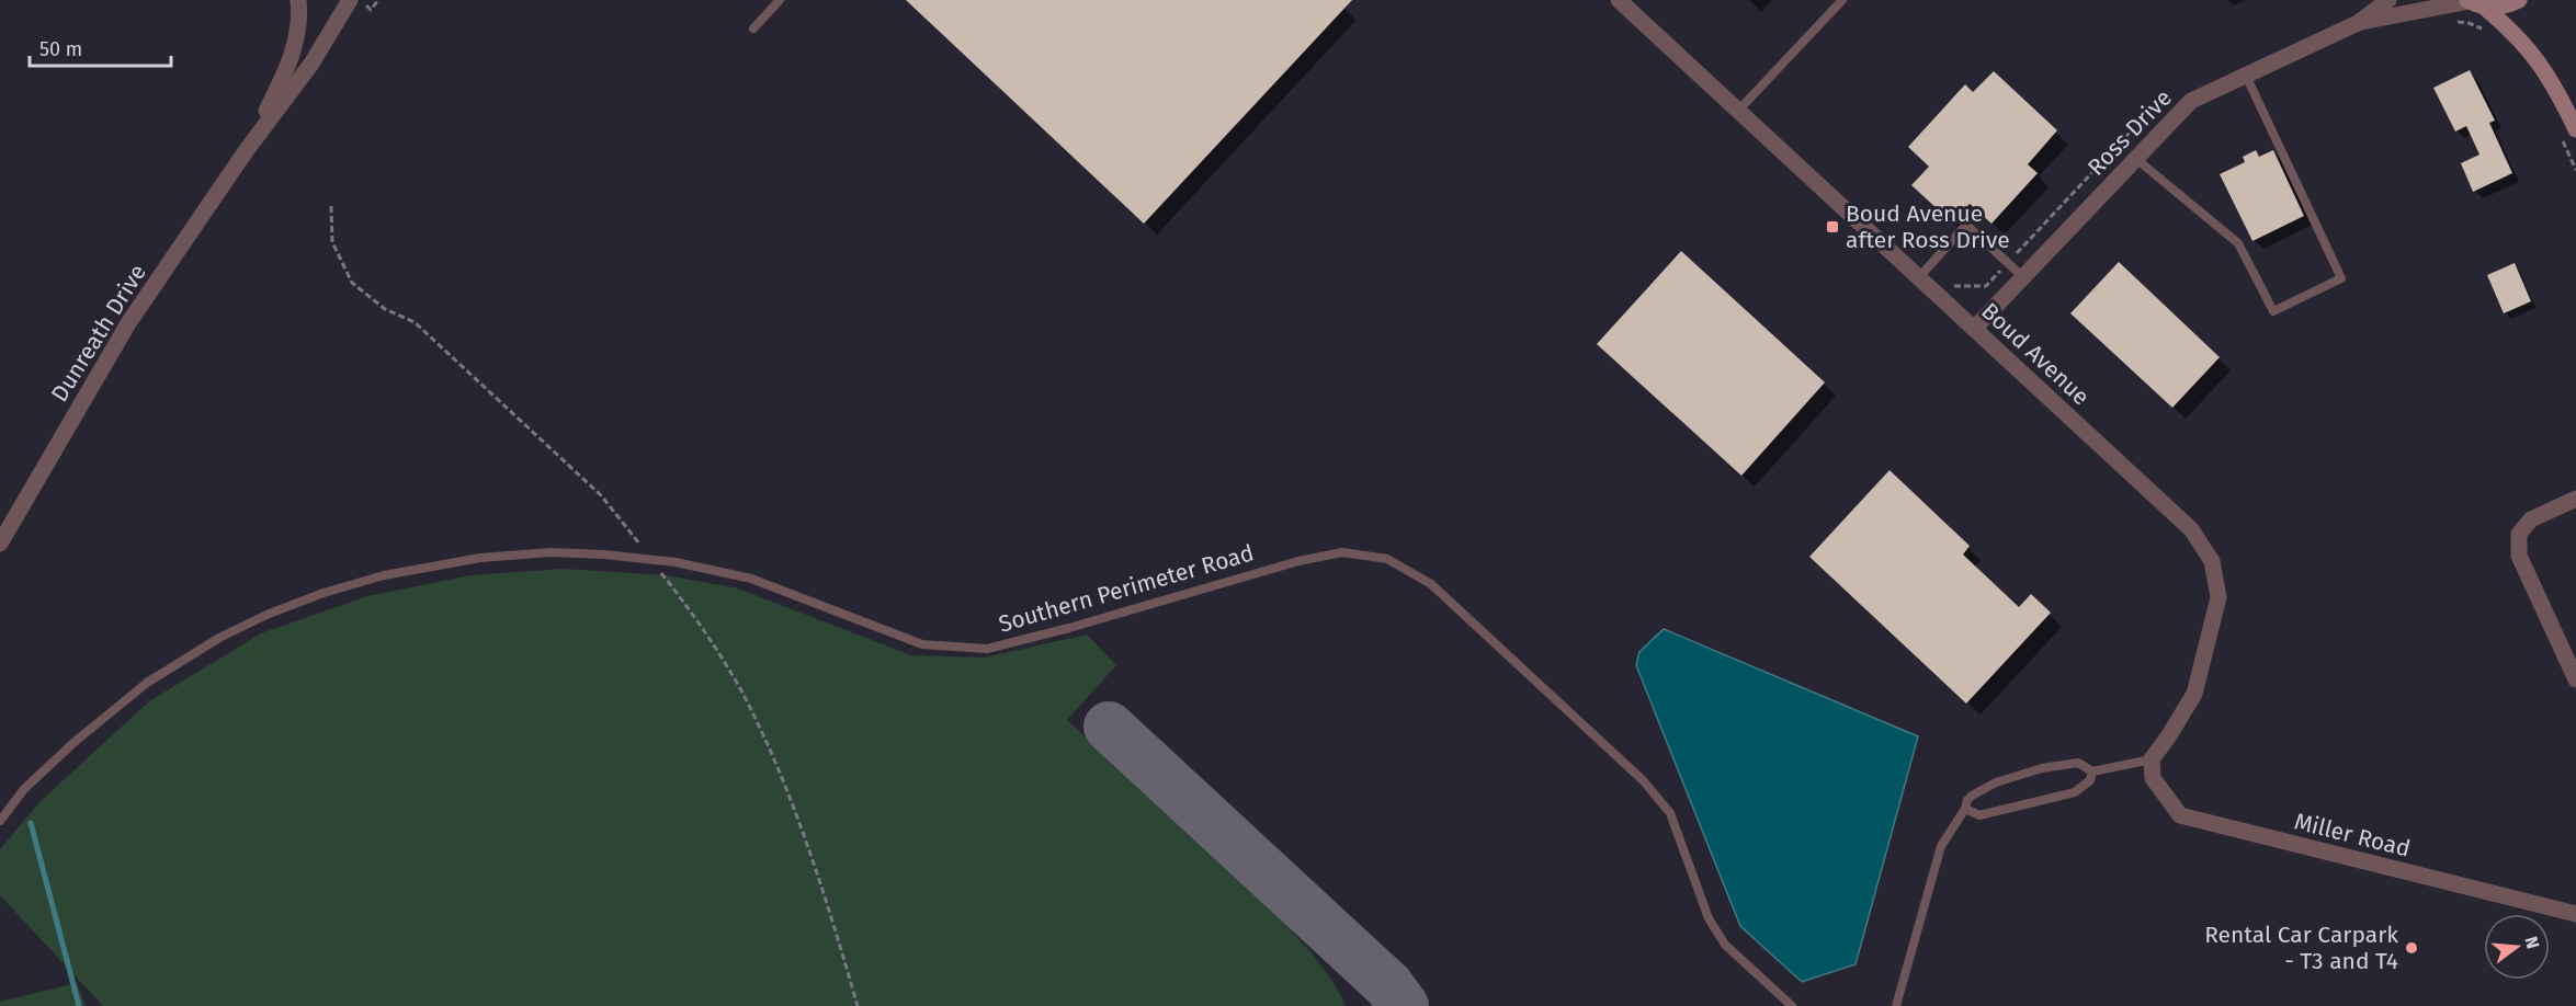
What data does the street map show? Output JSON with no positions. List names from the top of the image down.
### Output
{
  "streets": {
    "street": [
      "Ross Drive",
      "Dunreath Drive",
      "Boud Avenue",
      "Miller Road"
    ],
    "lane": ["Southern Perimeter Road"]
  },
  "crossings": [
    ["Ross Drive", "Boud Avenue"],
    ["Boud Avenue", "Miller Road"]
  ],
  "places": {
    "transit": ["Boud Avenue after Ross Drive"],
    "other": ["Rental Car Carpark - T3 and T4"]
  },
  "scale_bar": "50 m",
  "north": "right"
}
